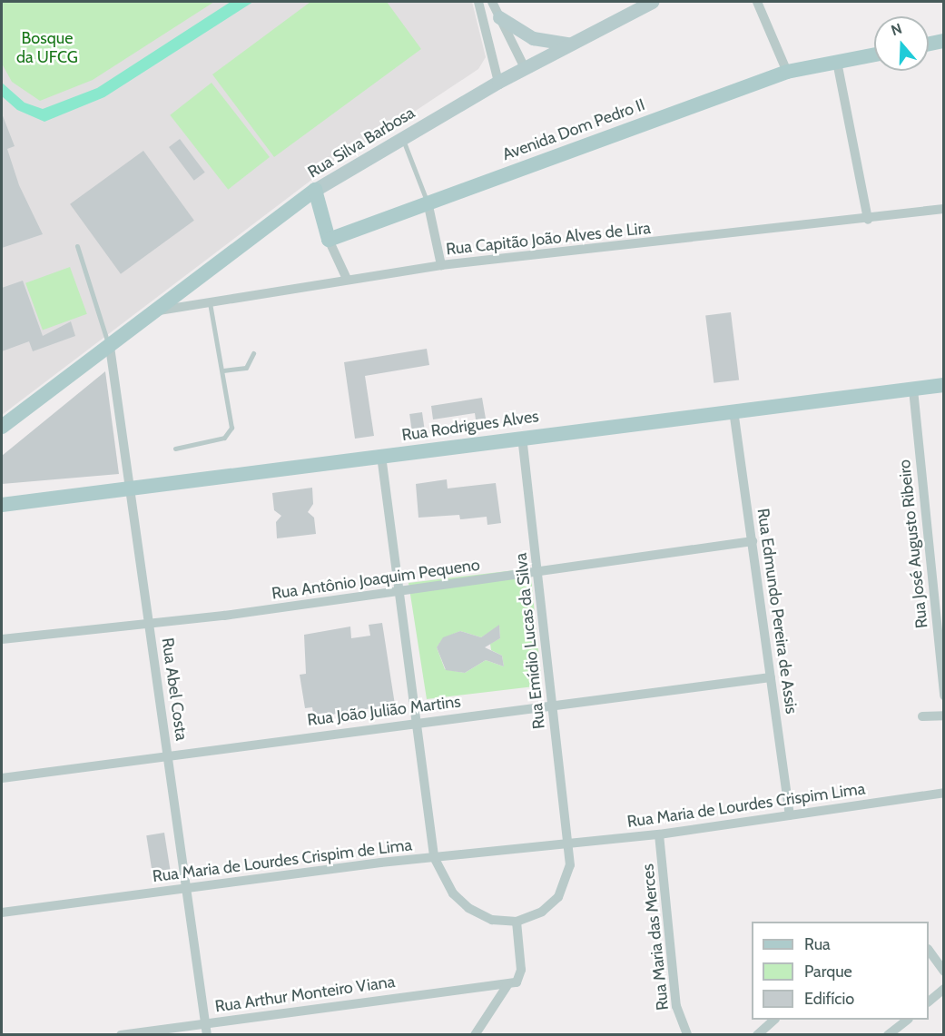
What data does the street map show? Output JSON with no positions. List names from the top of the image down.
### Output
{
  "streets": {
    "main road": ["Avenida Dom Pedro II", "Rua Silva Barbosa", "Rua Rodrigues Alves"],
    "street": [
      "Rua Capitão João Alves de Lira",
      "Rua José Augusto Ribeiro",
      "Rua Antônio Joaquim Pequeno",
      "Rua Edmundo Pereira de Assis",
      "Rua Emídio Lucas da Silva",
      "Rua Abel Costa",
      "Rua João Julião Martins",
      "Rua Maria de Lourdes Crispim Lima",
      "Rua Maria de Lourdes Crispim de Lima",
      "Rua Maria das Merces",
      "Rua Arthur Monteiro Viana"
    ]
  },
  "crossings": [
    ["Rua Silva Barbosa", "Rua Capitão João Alves de Lira"],
    ["Rua Silva Barbosa", "Rua Abel Costa"],
    ["Rua Rodrigues Alves", "Rua José Augusto Ribeiro"],
    ["Rua Rodrigues Alves", "Rua Edmundo Pereira de Assis"],
    ["Rua Rodrigues Alves", "Rua Emídio Lucas da Silva"],
    ["Rua Rodrigues Alves", "Rua Abel Costa"],
    ["Rua Antônio Joaquim Pequeno", "Rua Edmundo Pereira de Assis"],
    ["Rua Antônio Joaquim Pequeno", "Rua Emídio Lucas da Silva"],
    ["Rua Antônio Joaquim Pequeno", "Rua Abel Costa"],
    ["Rua Edmundo Pereira de Assis", "Rua João Julião Martins"],
    ["Rua Edmundo Pereira de Assis", "Rua Maria de Lourdes Crispim Lima"],
    ["Rua Emídio Lucas da Silva", "Rua João Julião Martins"],
    ["Rua Emídio Lucas da Silva", "Rua Maria de Lourdes Crispim Lima"],
    ["Rua Emídio Lucas da Silva", "Rua Maria de Lourdes Crispim de Lima"],
    ["Rua Abel Costa", "Rua João Julião Martins"],
    ["Rua Abel Costa", "Rua Maria de Lourdes Crispim de Lima"],
    ["Rua Abel Costa", "Rua Arthur Monteiro Viana"],
    ["Rua Maria de Lourdes Crispim Lima", "Rua Maria de Lourdes Crispim de Lima"],
    ["Rua Maria de Lourdes Crispim Lima", "Rua Maria das Merces"]
  ],
  "parks": ["Bosque da UFCG"],
  "legend": ["Rua", "Parque", "Edifício"],
  "north": "top"
}
